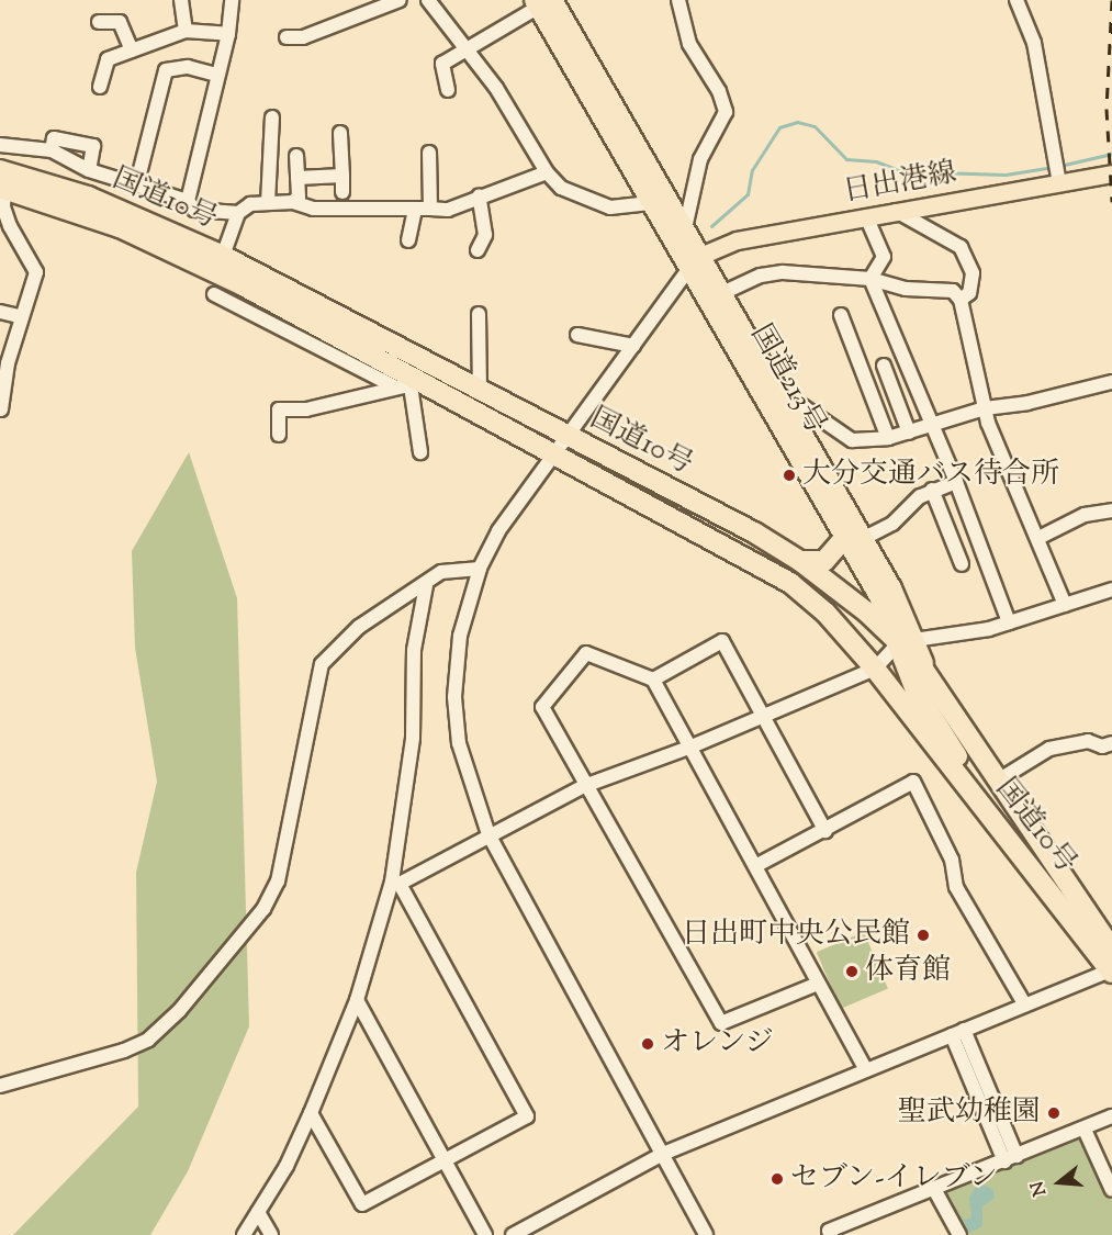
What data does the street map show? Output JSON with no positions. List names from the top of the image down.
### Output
{
  "streets": {
    "highway": ["国道10号", "国道213号"],
    "main road": ["日出港線"]
  },
  "crossings": [
    ["日出港線", "国道213号"],
    ["国道10号", "国道213号"]
  ],
  "places": [
    "大分交通バス待合所",
    "日出町中央公民館",
    "体育館",
    "オレンジ",
    "聖武幼稚園",
    "セブン-イレブン"
  ],
  "north": "left"
}
